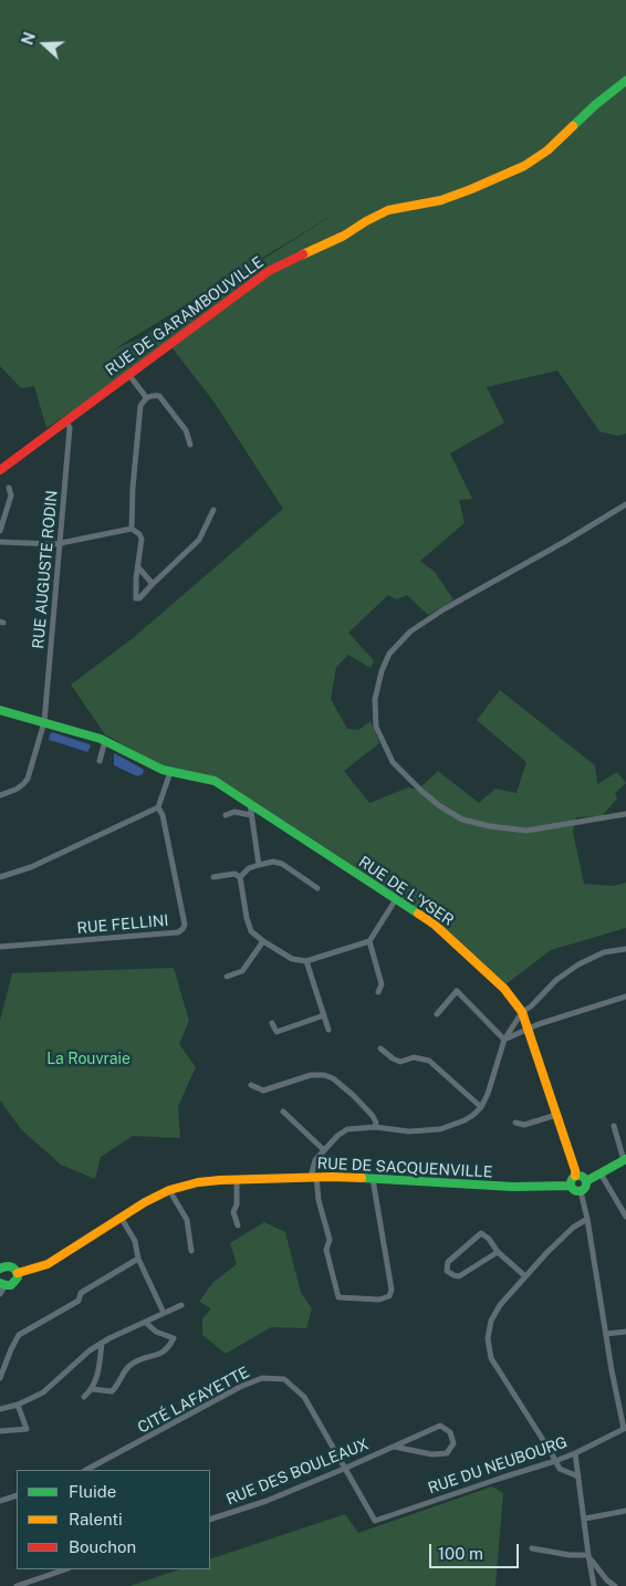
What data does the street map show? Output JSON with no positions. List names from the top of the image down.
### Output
{
  "streets": {
    "street": [
      "RUE DE GARAMBOUVILLE",
      "RUE AUGUSTE RODIN",
      "RUE DE L'YSER",
      "RUE FELLINI",
      "RUE DE SACQUENVILLE",
      "CITÉ LAFAYETTE",
      "RUE DU NEUBOURG",
      "RUE DES BOULEAUX"
    ]
  },
  "crossings": [
    ["RUE DE GARAMBOUVILLE", "RUE AUGUSTE RODIN"],
    ["RUE AUGUSTE RODIN", "RUE DE L'YSER"],
    ["RUE DE L'YSER", "RUE DE SACQUENVILLE"],
    ["CITÉ LAFAYETTE", "RUE DU NEUBOURG"],
    ["CITÉ LAFAYETTE", "RUE DES BOULEAUX"]
  ],
  "parks": ["La Rouvraie"],
  "legend": ["Fluide", "Ralenti", "Bouchon"],
  "scale_bar": "100 m",
  "north": "left"
}
